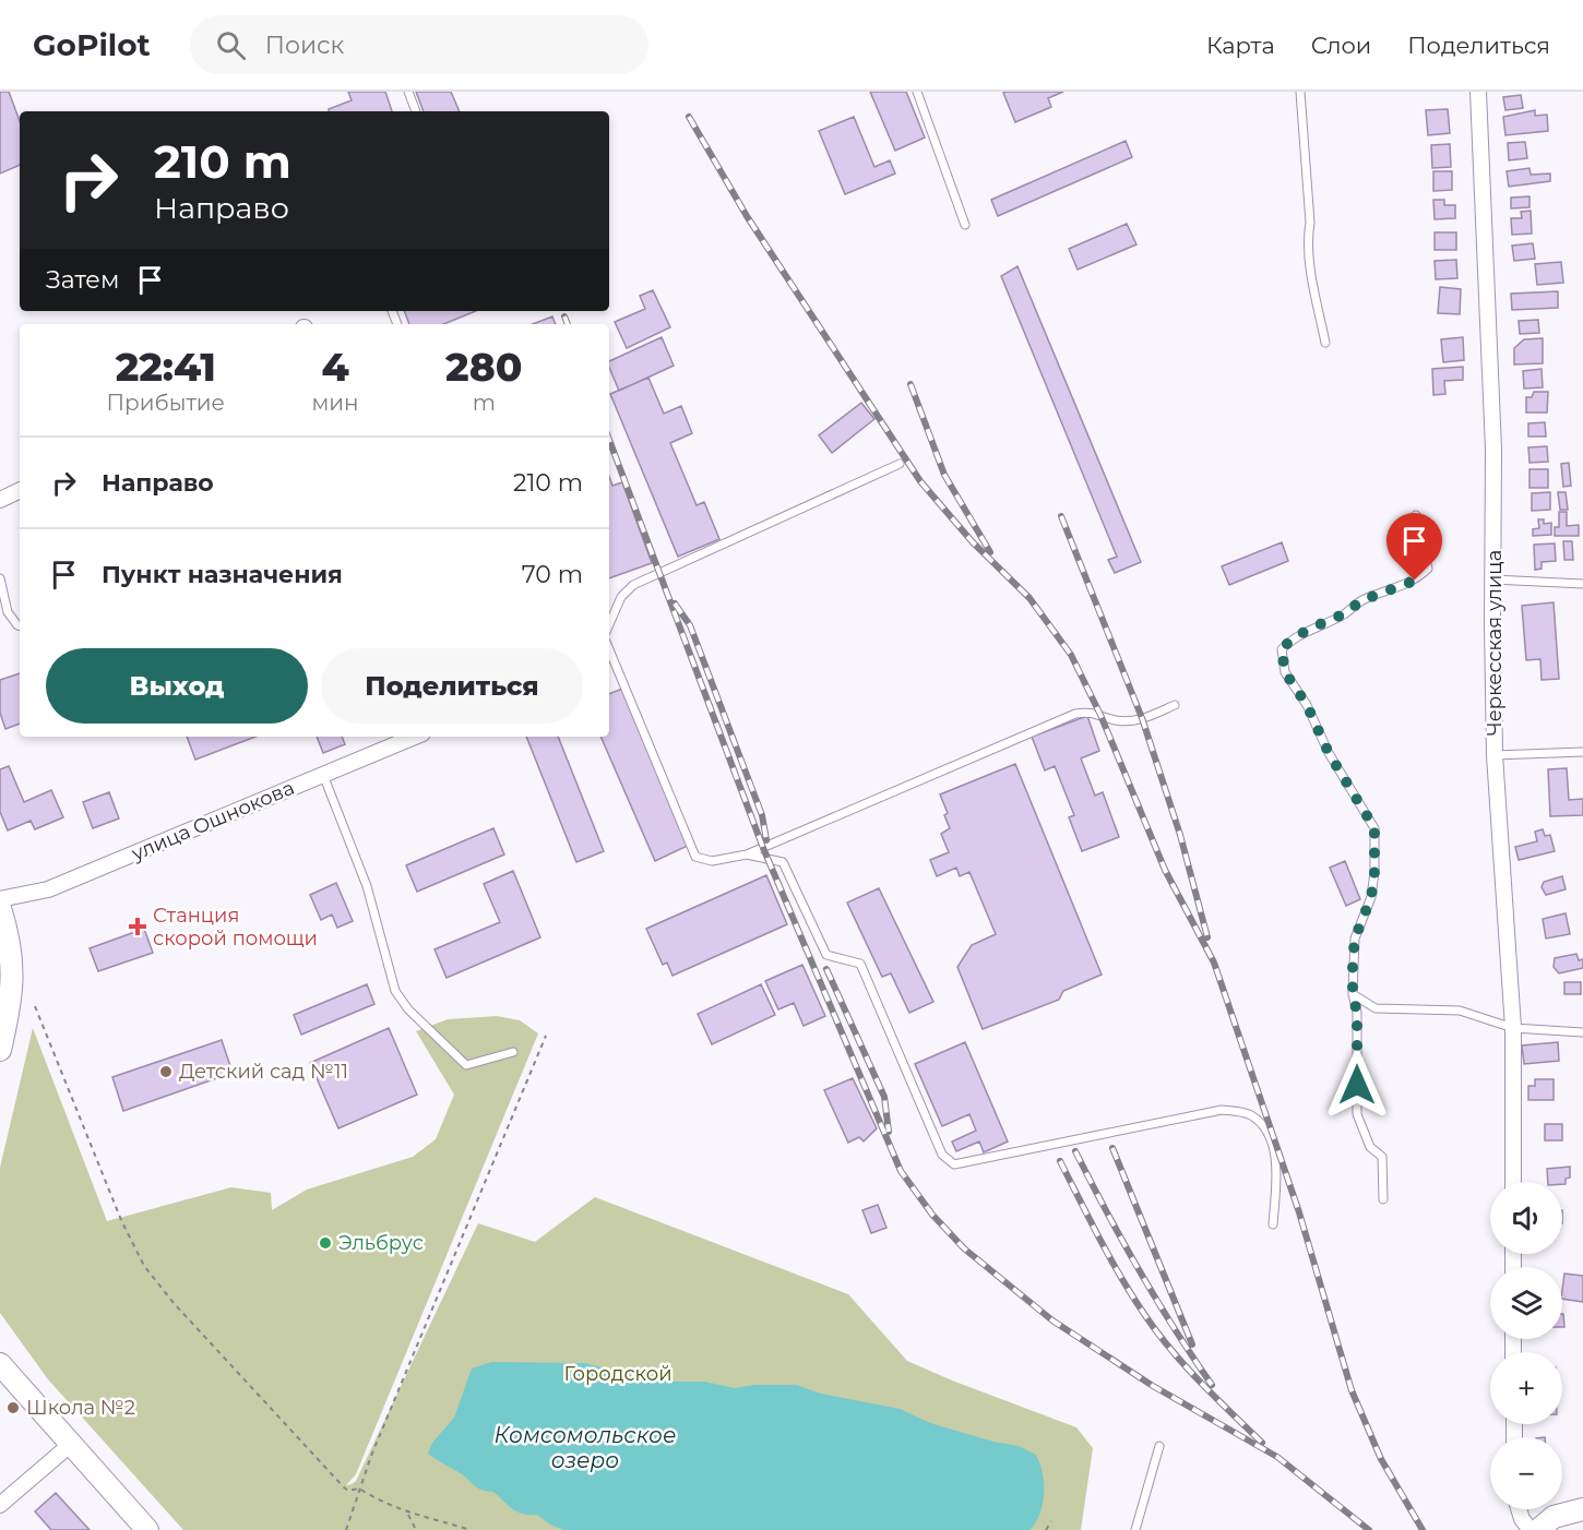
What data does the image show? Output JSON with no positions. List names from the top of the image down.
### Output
{
  "streets": {
    "street": ["Черкесская улица", "улица Ошнокова"]
  },
  "water": ["Комсомольское озеро"],
  "parks": ["Городской"],
  "places": {
    "health": ["Станция скорой помощи"],
    "other": ["Детский сад №11", "Эльбрус", "Школа №2"]
  },
  "page": {
    "header": "GoPilot",
    "search": "Поиск",
    "nav": ["Карта", "Слои", "Поделиться"],
    "turn": ["210 m", "Направо"],
    "then": "Затем",
    "eta": [
      "22:41",
      "Прибытие",
      "4",
      "мин",
      "280",
      "m"
    ],
    "list": [
      {
        "name": "Направо",
        "value": "210 m"
      },
      {
        "name": "Пункт назначения",
        "value": "70 m"
      }
    ],
    "buttons": ["Выход", "Поделиться"],
    "map_buttons": ["+", "−"]
  }
}
